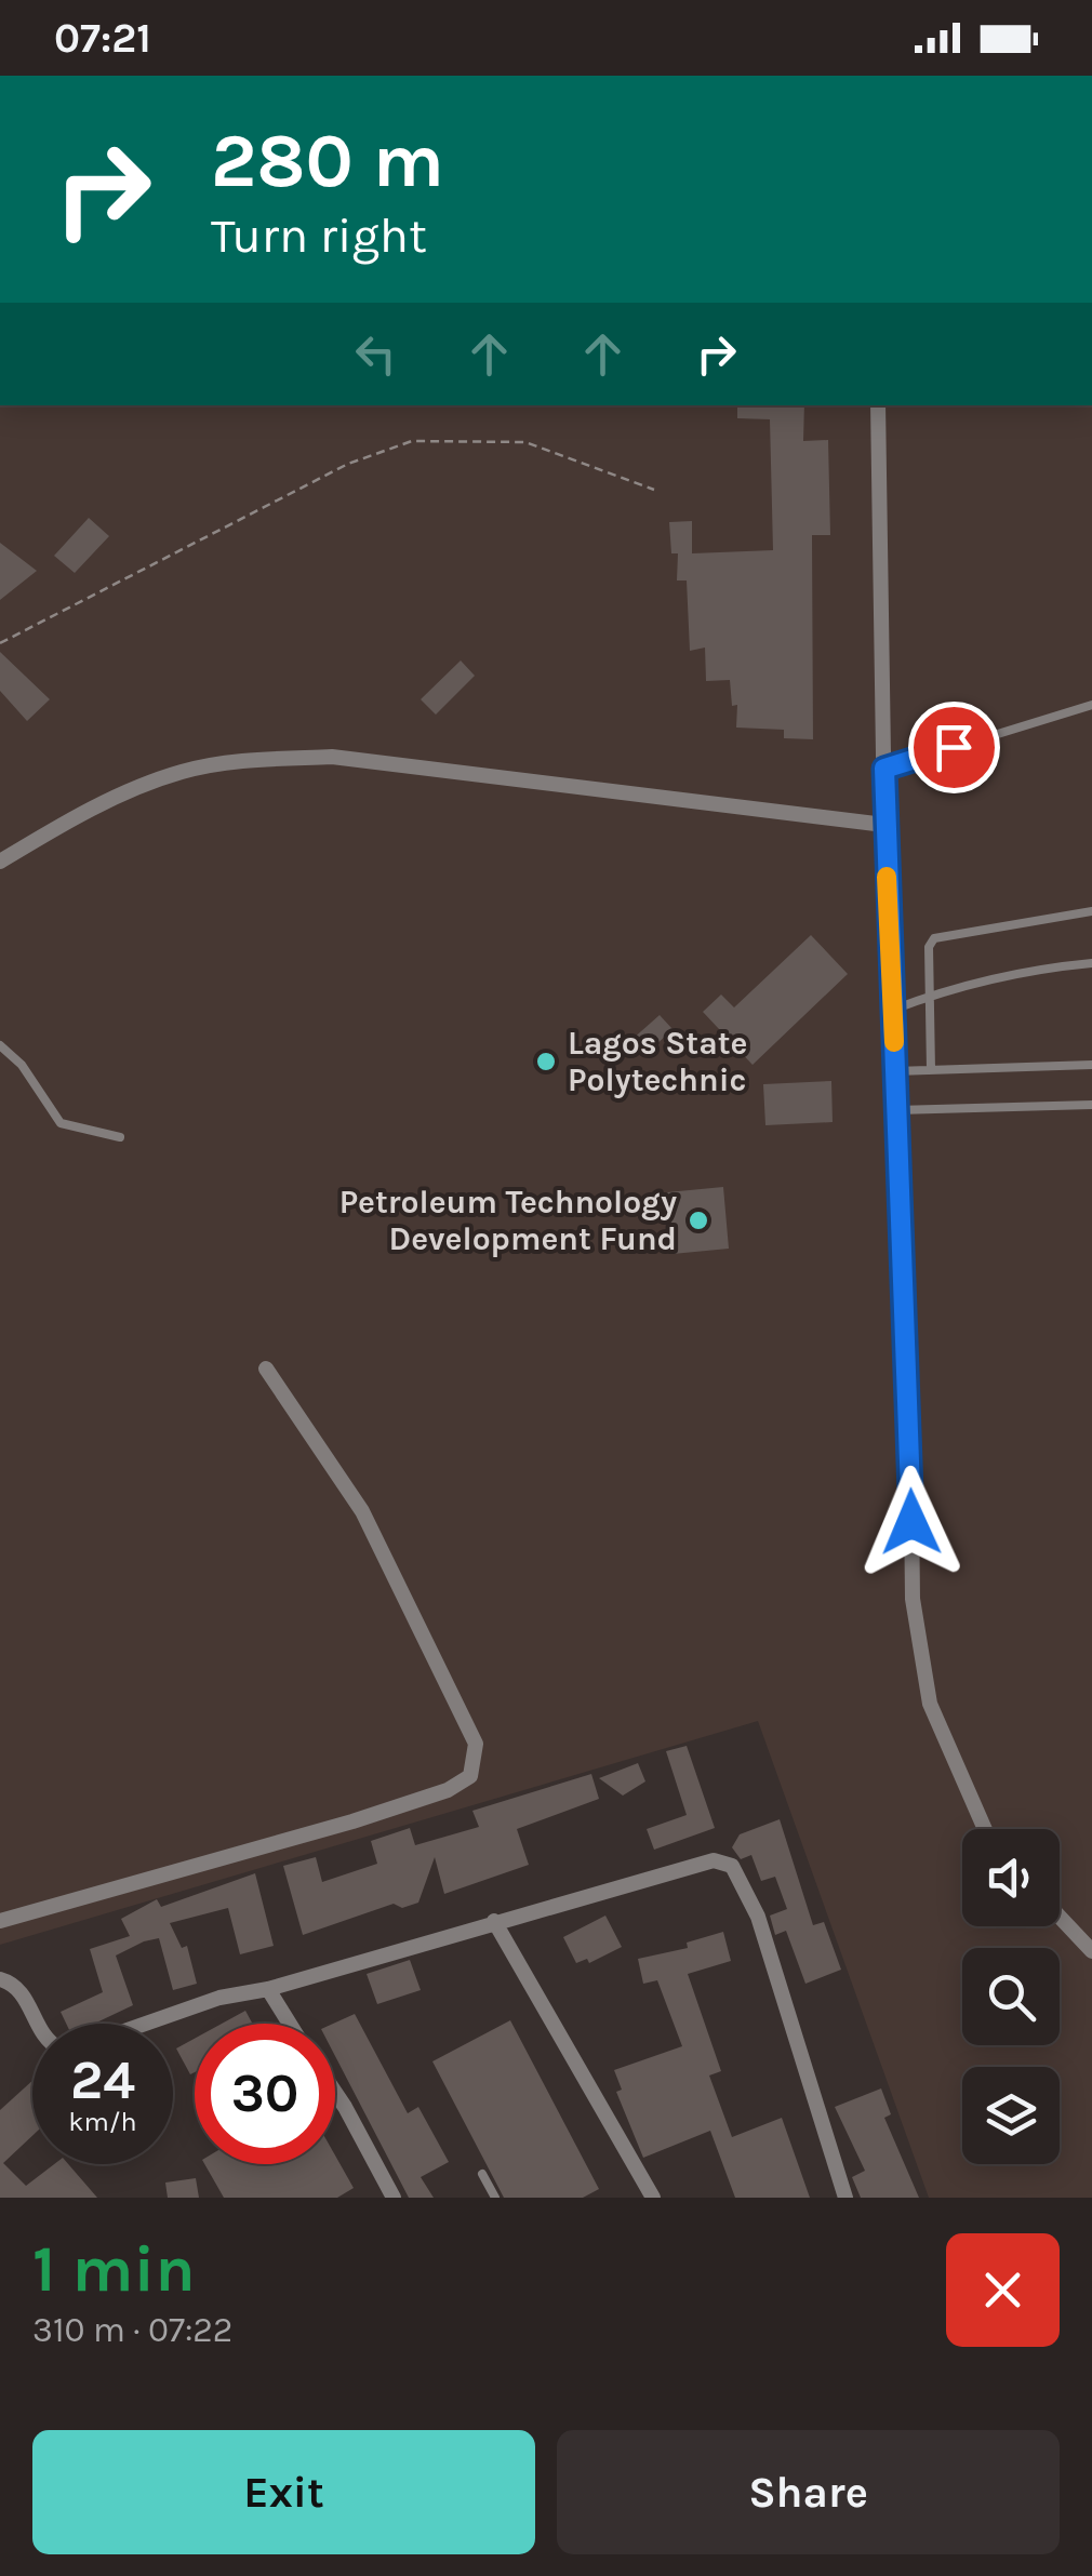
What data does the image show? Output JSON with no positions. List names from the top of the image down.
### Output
{
  "places": ["Lagos State Polytechnic", "Petroleum Technology Development Fund"],
  "page": {
    "status": "07:21",
    "turn": ["280 m", "Turn right"],
    "speed": "24 km/h",
    "limit": "30",
    "heading": ["1 min", "310 m · 07:22"],
    "buttons": ["Exit", "Share"]
  }
}
